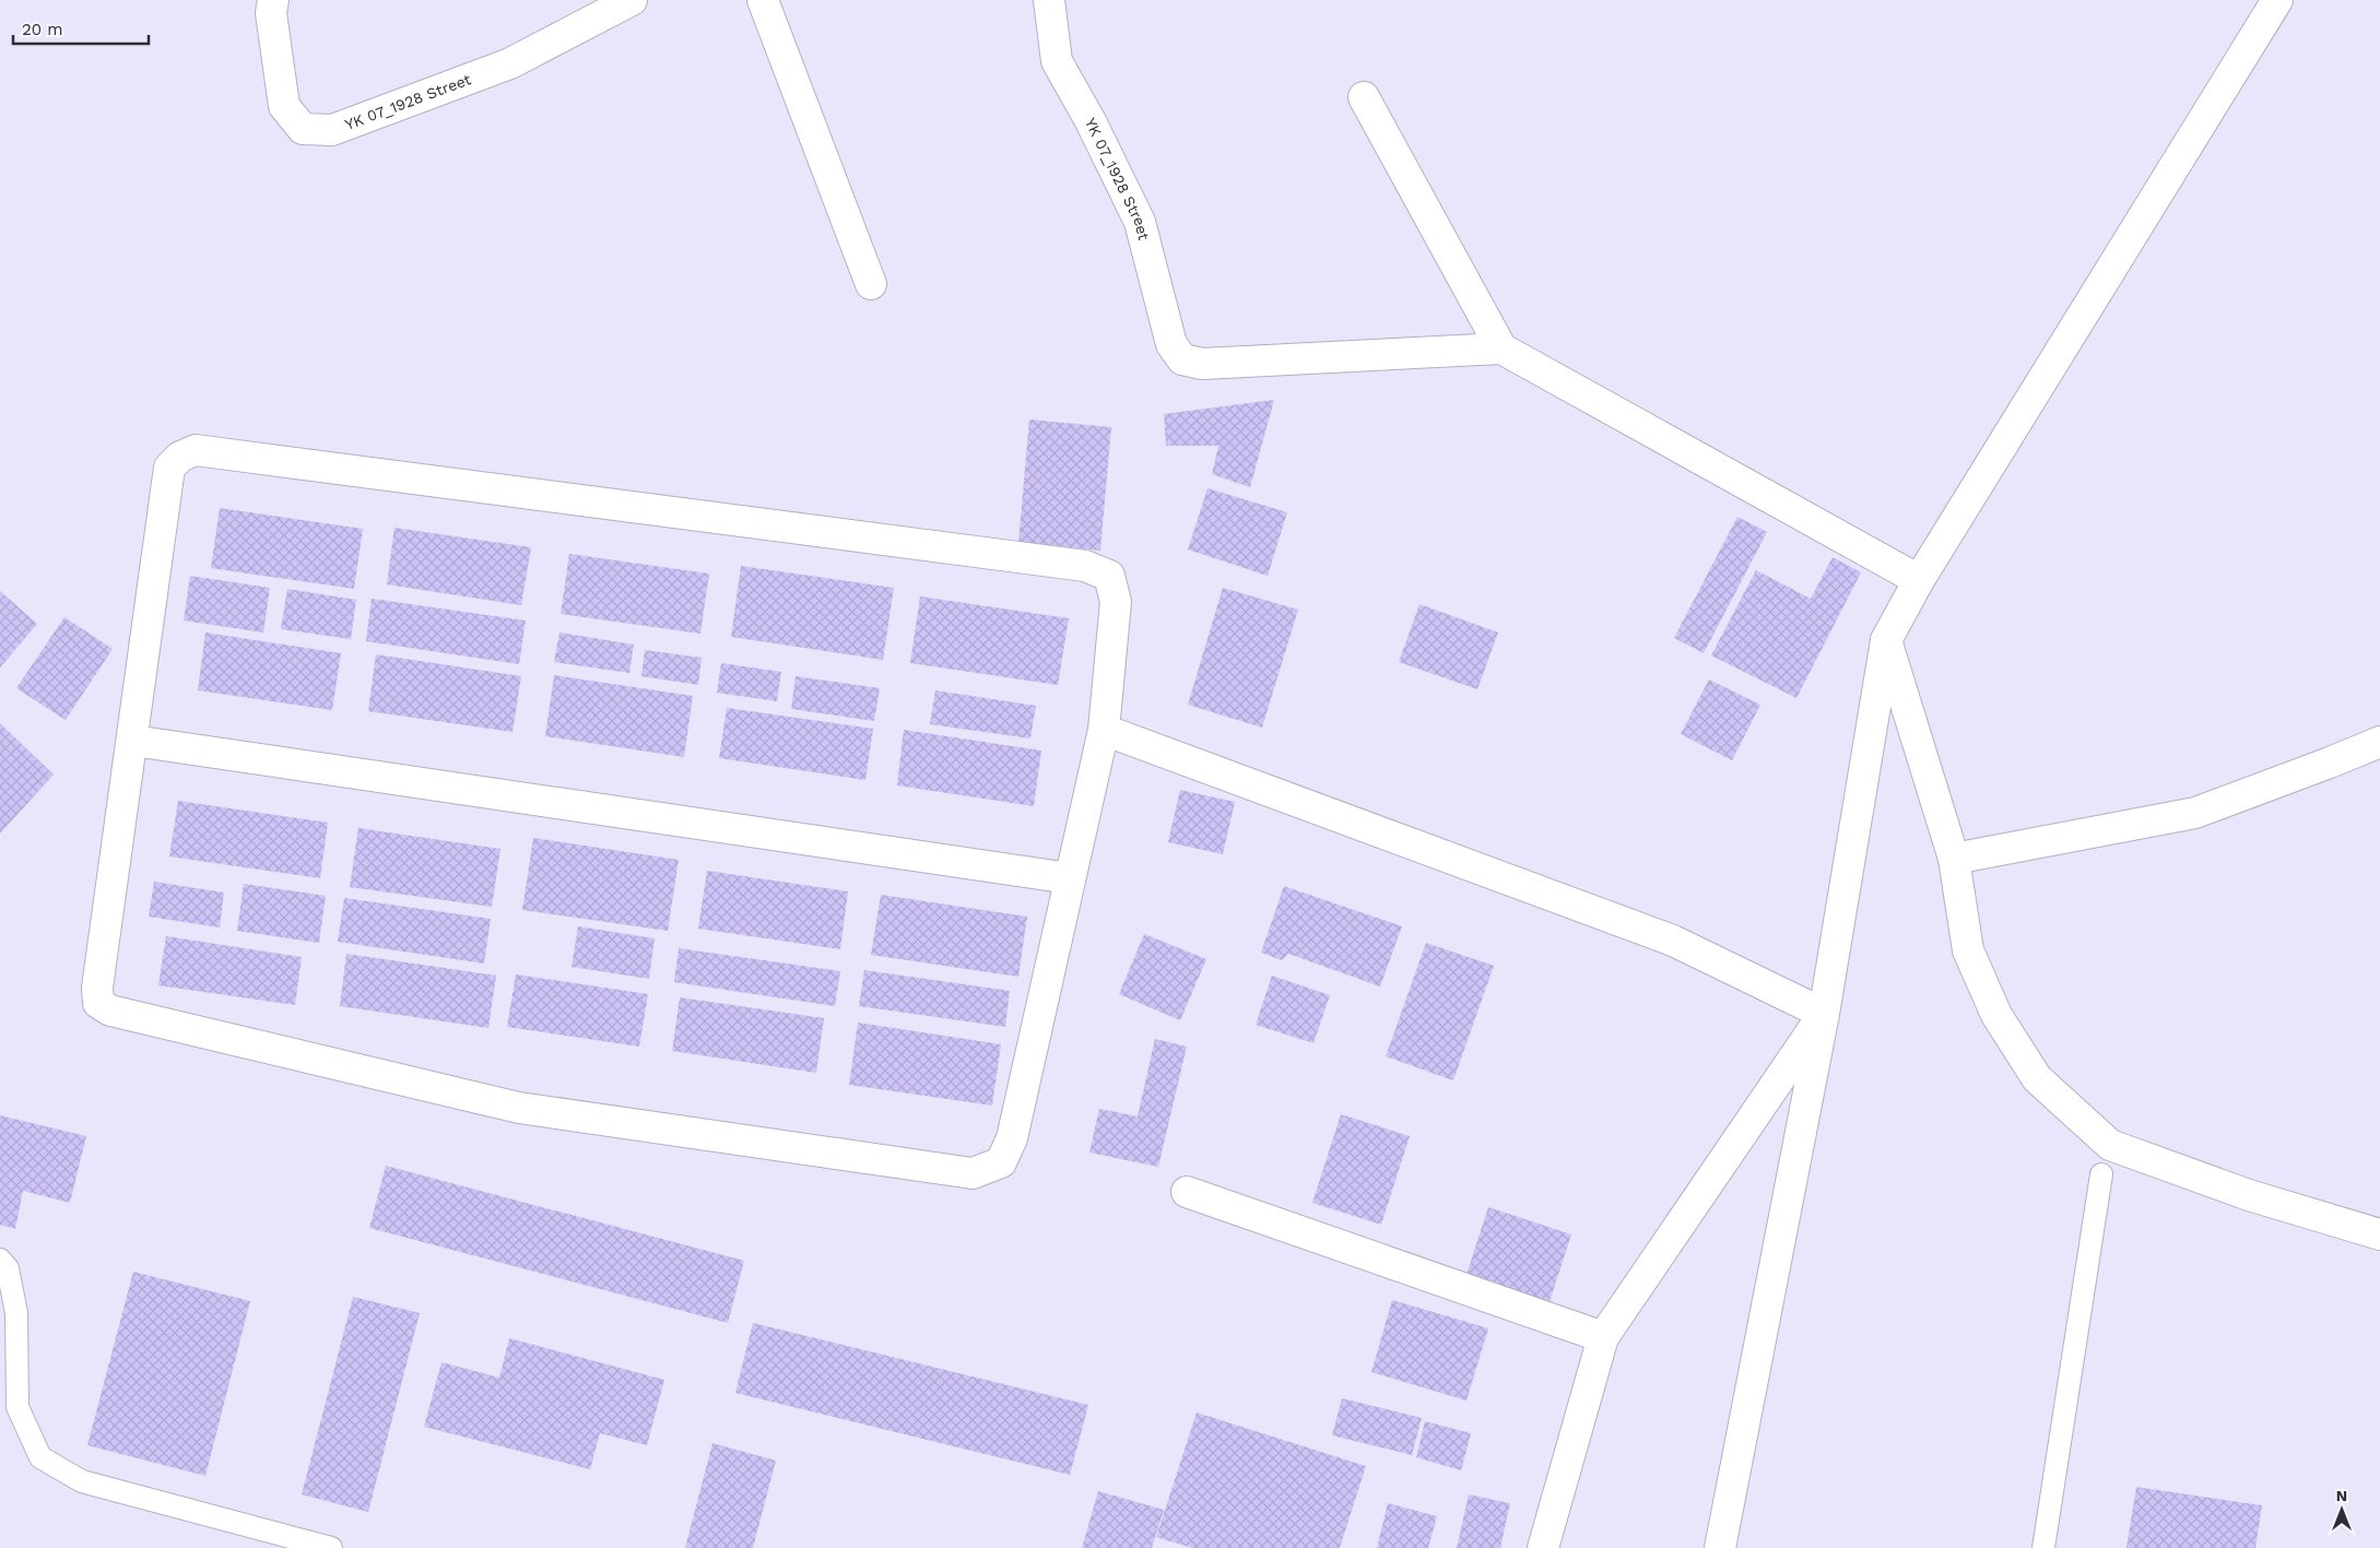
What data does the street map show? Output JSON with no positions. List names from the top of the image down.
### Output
{
  "streets": {
    "street": ["YK 07_1928 Street"]
  },
  "scale_bar": "20 m",
  "north": "top"
}
